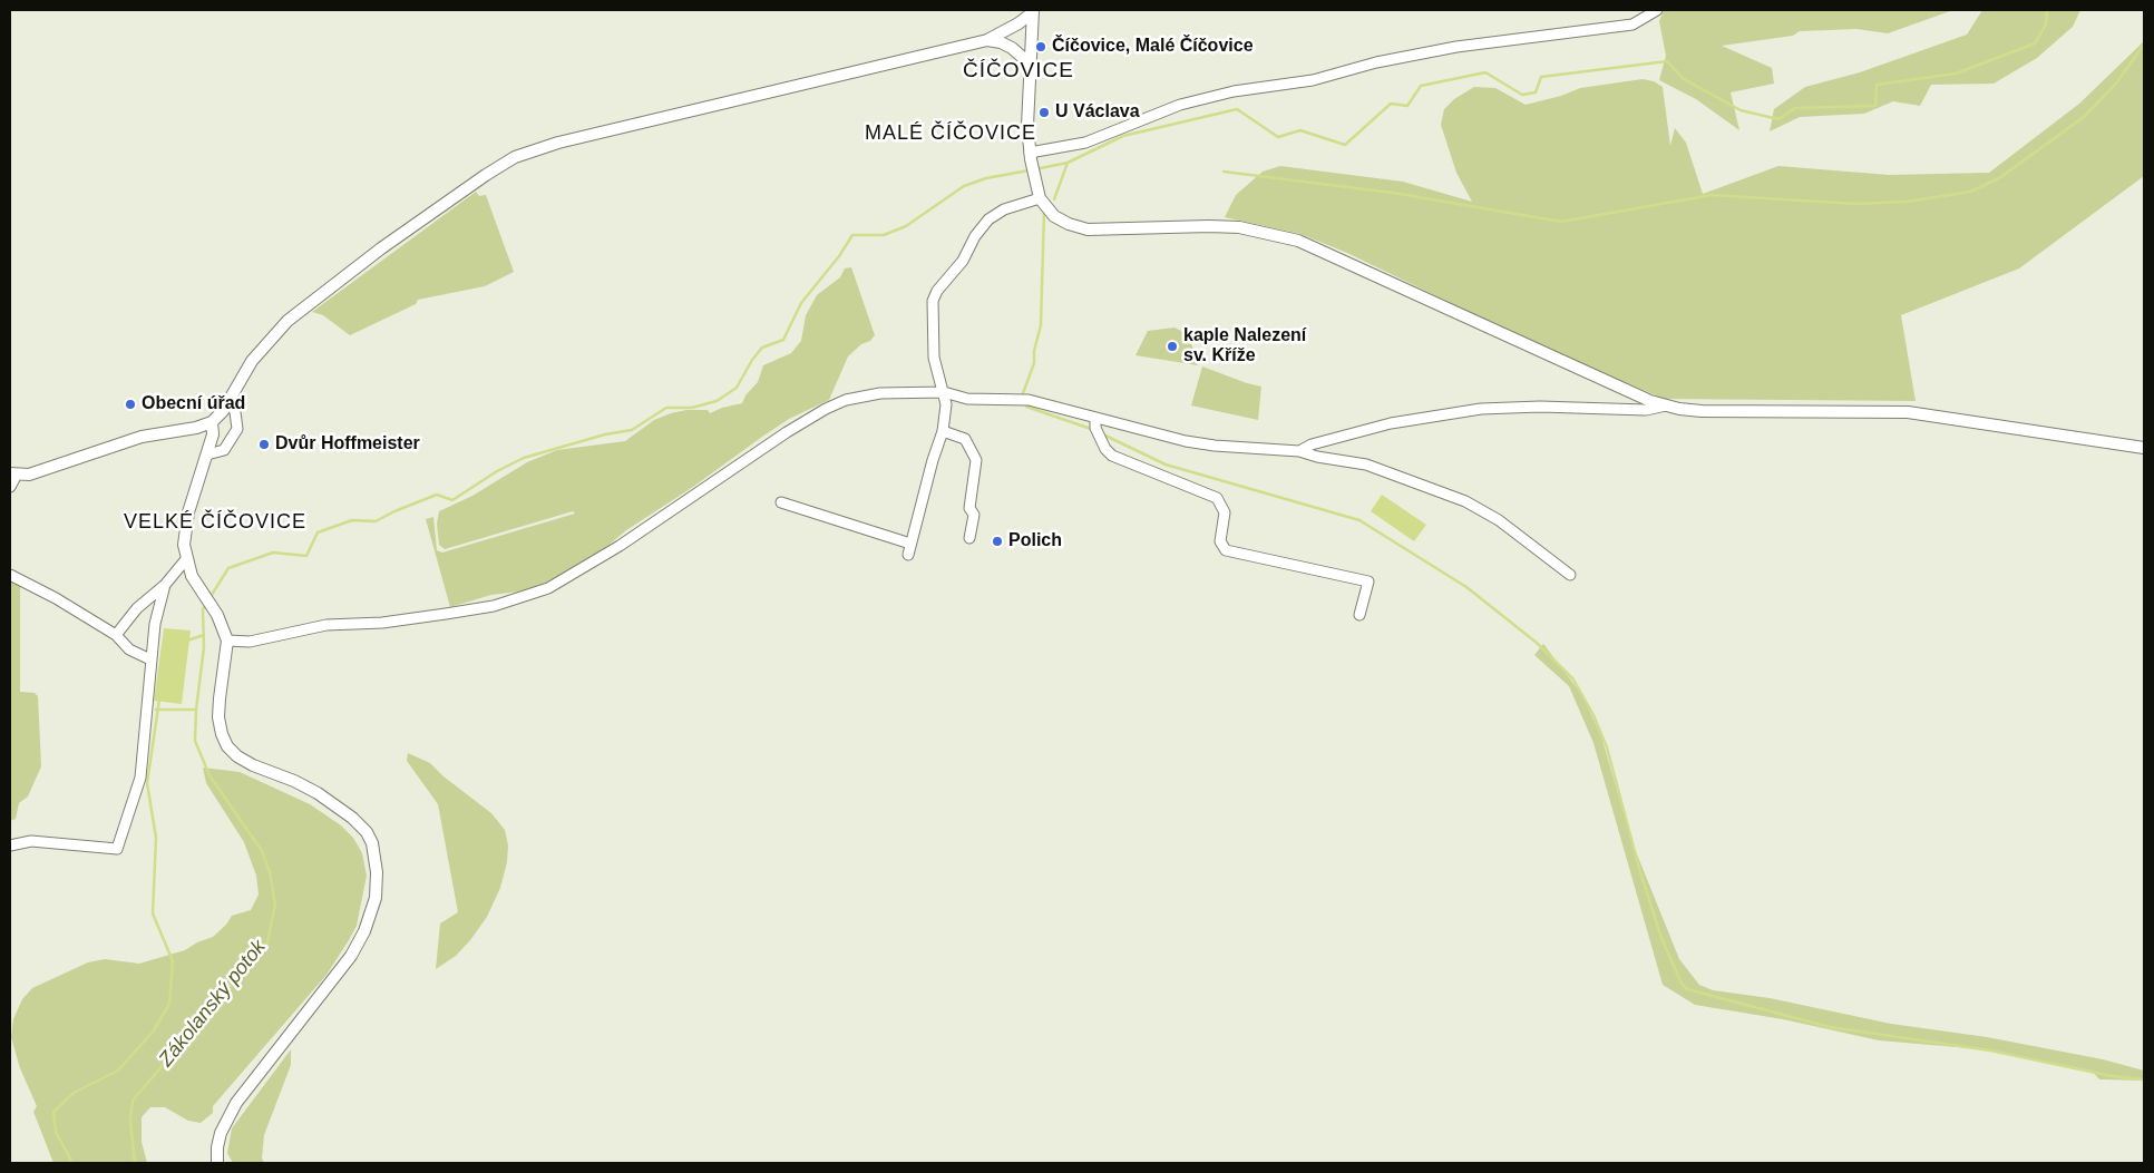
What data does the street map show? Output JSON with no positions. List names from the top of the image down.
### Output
{
  "districts": ["ČÍČOVICE", "MALÉ ČÍČOVICE", "VELKÉ ČÍČOVICE"],
  "water": ["Zákolanský potok"],
  "places": [
    "Číčovice, Malé Číčovice",
    "U Václava",
    "kaple Nalezení sv. Kříže",
    "Obecní úřad",
    "Dvůr Hoffmeister",
    "Polich"
  ]
}
